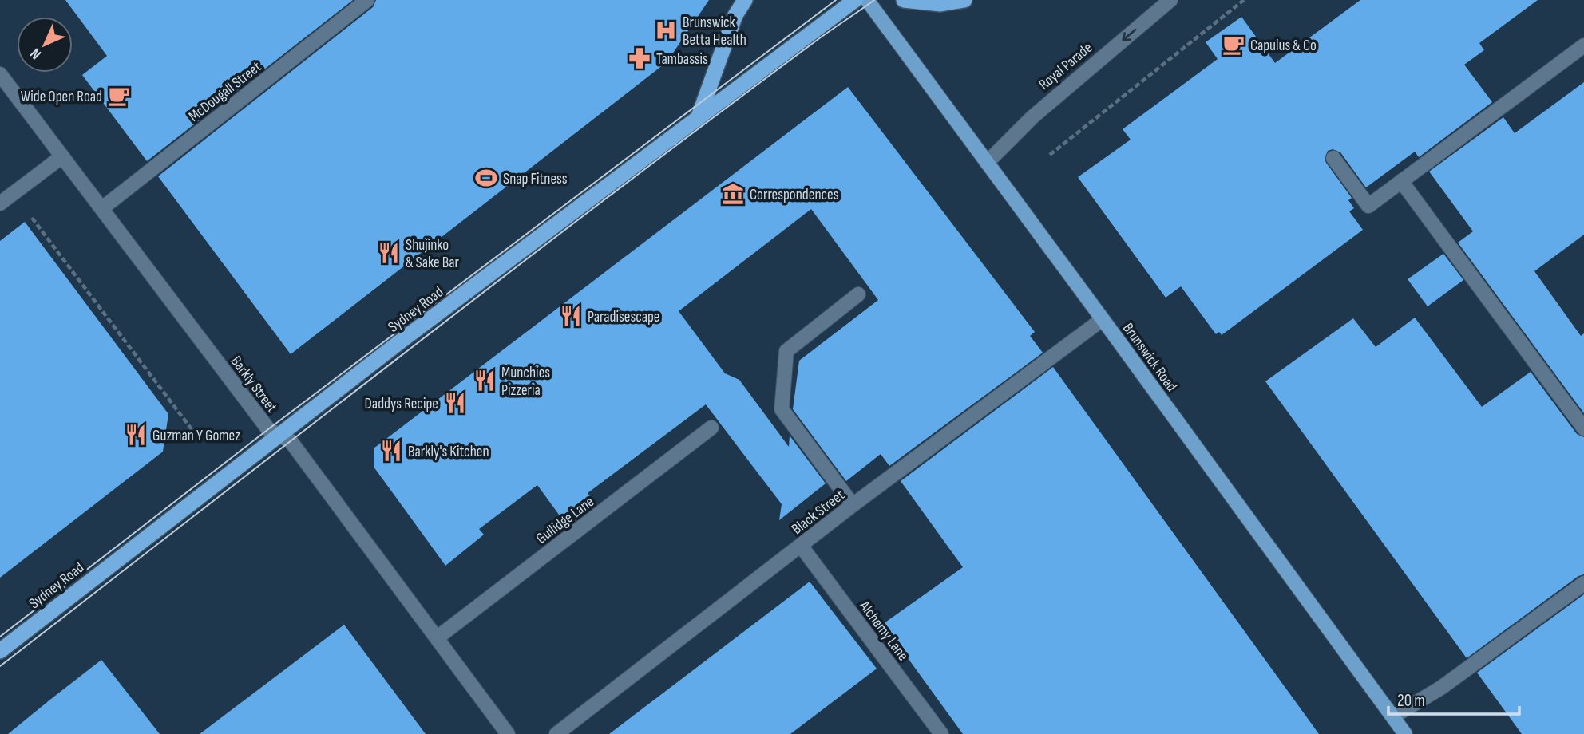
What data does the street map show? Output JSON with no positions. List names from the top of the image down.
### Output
{
  "streets": {
    "highway": ["Sydney Road"],
    "main road": ["Brunswick Road"],
    "street": [
      "Royal Parade",
      "McDougall Street",
      "Barkly Street",
      "Black Street",
      "Gullidge Lane",
      "Alchemy Lane"
    ]
  },
  "crossings": [
    ["Royal Parade", "Brunswick Road"],
    ["McDougall Street", "Barkly Street"],
    ["Sydney Road", "Barkly Street"],
    ["Brunswick Road", "Black Street"],
    ["Barkly Street", "Gullidge Lane"],
    ["Black Street", "Alchemy Lane"]
  ],
  "one_way": ["Royal Parade"],
  "places": {
    "hospital": ["Brunswick Betta Health"],
    "cafe": ["Capulus & Co", "Wide Open Road"],
    "pharmacy": ["Tambassis"],
    "sports": ["Snap Fitness"],
    "museum": ["Correspondences"],
    "restaurant": [
      "Shujinko & Sake Bar",
      "Paradisescape",
      "Munchies Pizzeria",
      "Daddys Recipe",
      "Guzman Y Gomez",
      "Barkly's Kitchen"
    ]
  },
  "scale_bar": "20 m",
  "north": "bottom left"
}
